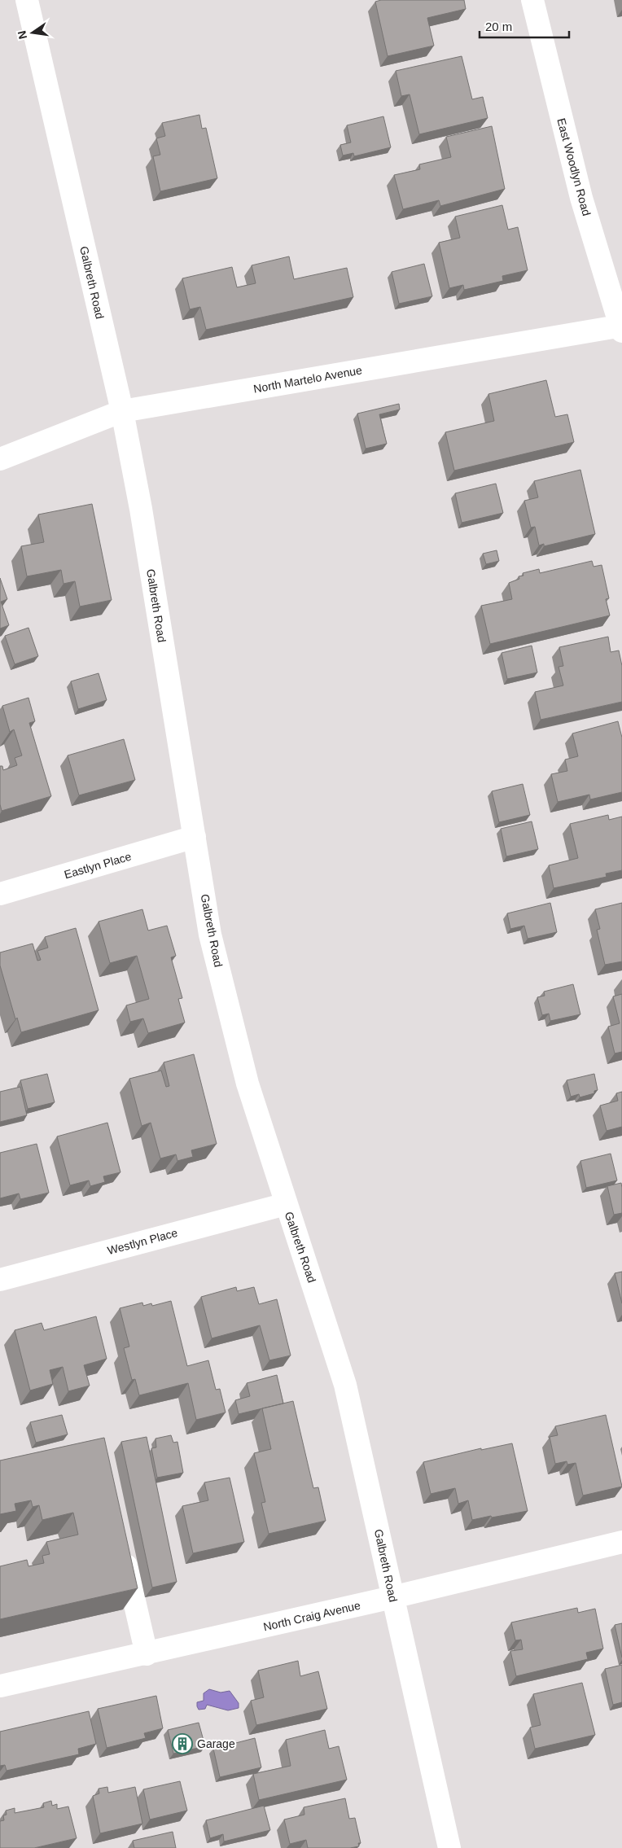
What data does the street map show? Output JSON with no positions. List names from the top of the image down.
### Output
{
  "streets": {
    "street": [
      "East Woodlyn Road",
      "Galbreth Road",
      "North Martelo Avenue",
      "Eastlyn Place",
      "Westlyn Place",
      "North Craig Avenue"
    ]
  },
  "crossings": [
    ["East Woodlyn Road", "North Martelo Avenue"],
    ["Galbreth Road", "North Martelo Avenue"],
    ["Galbreth Road", "Eastlyn Place"],
    ["Galbreth Road", "Westlyn Place"],
    ["Galbreth Road", "North Craig Avenue"]
  ],
  "places": {
    "building": ["Garage"]
  },
  "scale_bar": "20 m",
  "north": "left"
}
